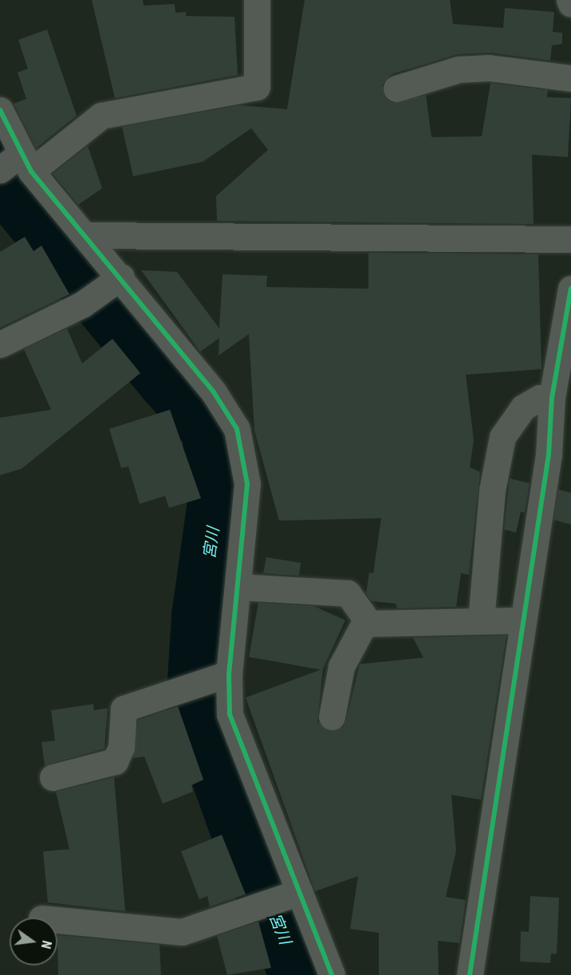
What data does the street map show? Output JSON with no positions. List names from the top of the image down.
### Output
{
  "water": ["宮川"],
  "north": "right"
}
